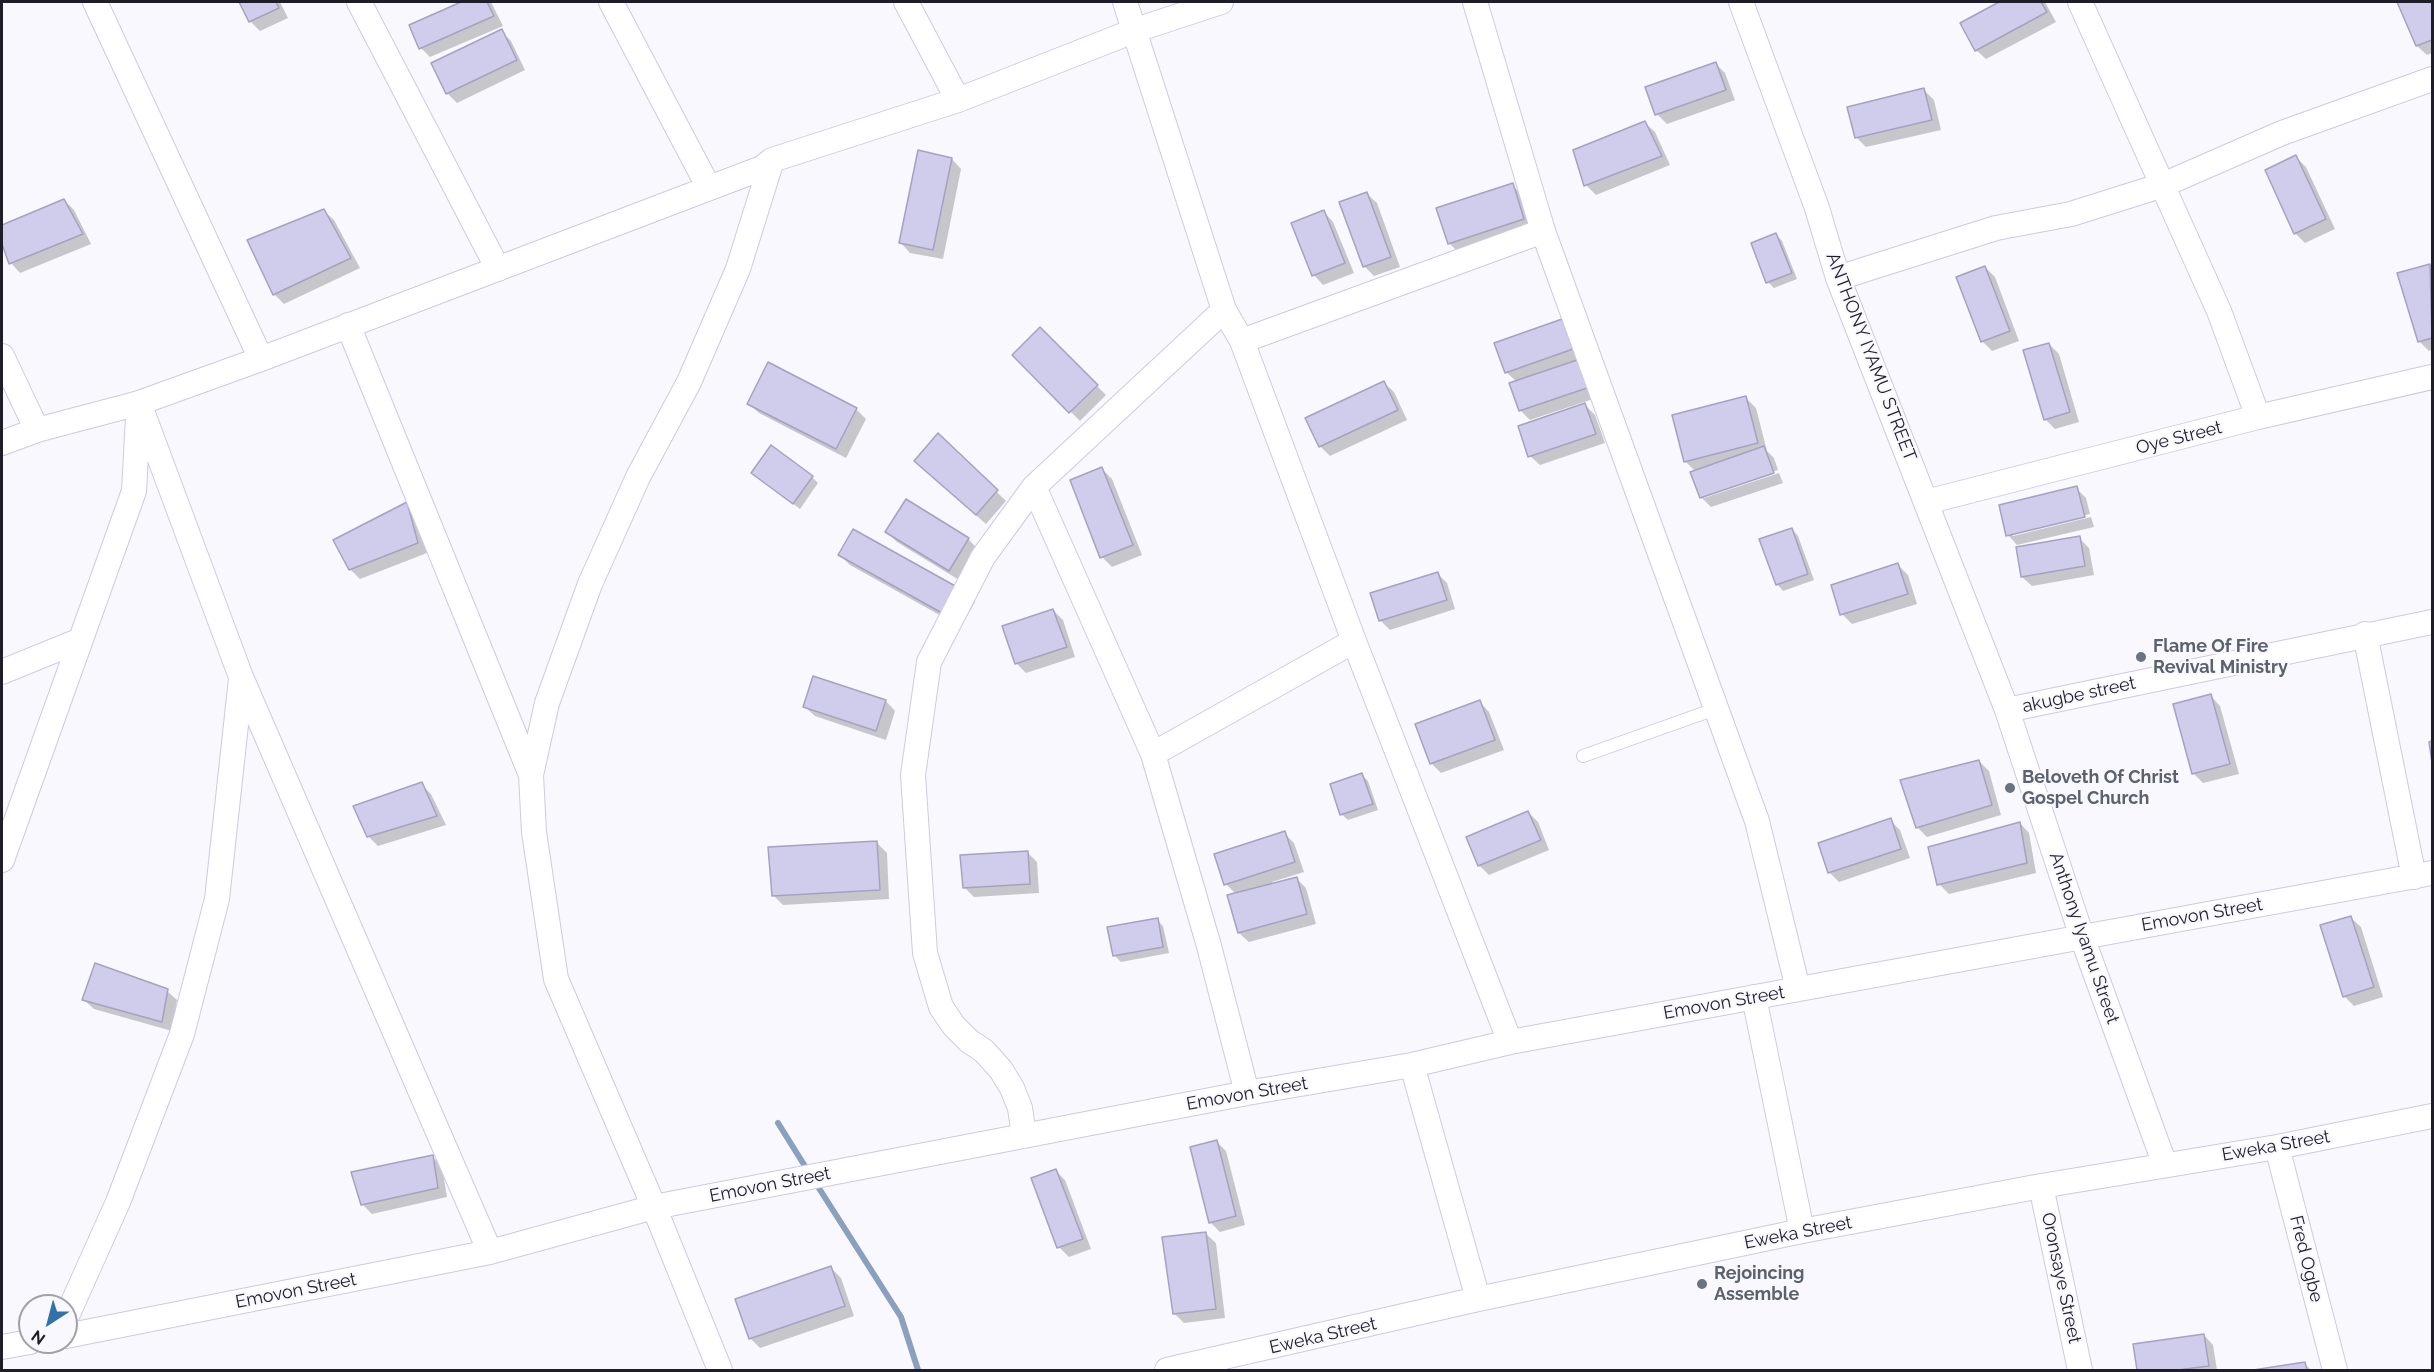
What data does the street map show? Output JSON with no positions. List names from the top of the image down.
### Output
{
  "streets": {
    "street": [
      "ANTHONY IYAMU STREET",
      "Oye Street",
      "akugbe street",
      "Emovon Street",
      "Anthony Iyamu Street",
      "Eweka Street",
      "Fred Ogbe",
      "Oronsaye Street"
    ]
  },
  "crossings": [
    ["ANTHONY IYAMU STREET", "Oye Street"],
    ["ANTHONY IYAMU STREET", "akugbe street"],
    ["ANTHONY IYAMU STREET", "Anthony Iyamu Street"],
    ["akugbe street", "Anthony Iyamu Street"],
    ["Emovon Street", "Anthony Iyamu Street"],
    ["Anthony Iyamu Street", "Eweka Street"],
    ["Eweka Street", "Fred Ogbe"],
    ["Eweka Street", "Oronsaye Street"]
  ],
  "places": ["Flame Of Fire Revival Ministry", "Beloveth Of Christ Gospel Church", "Rejoincing Assemble"],
  "north": "bottom left"
}
